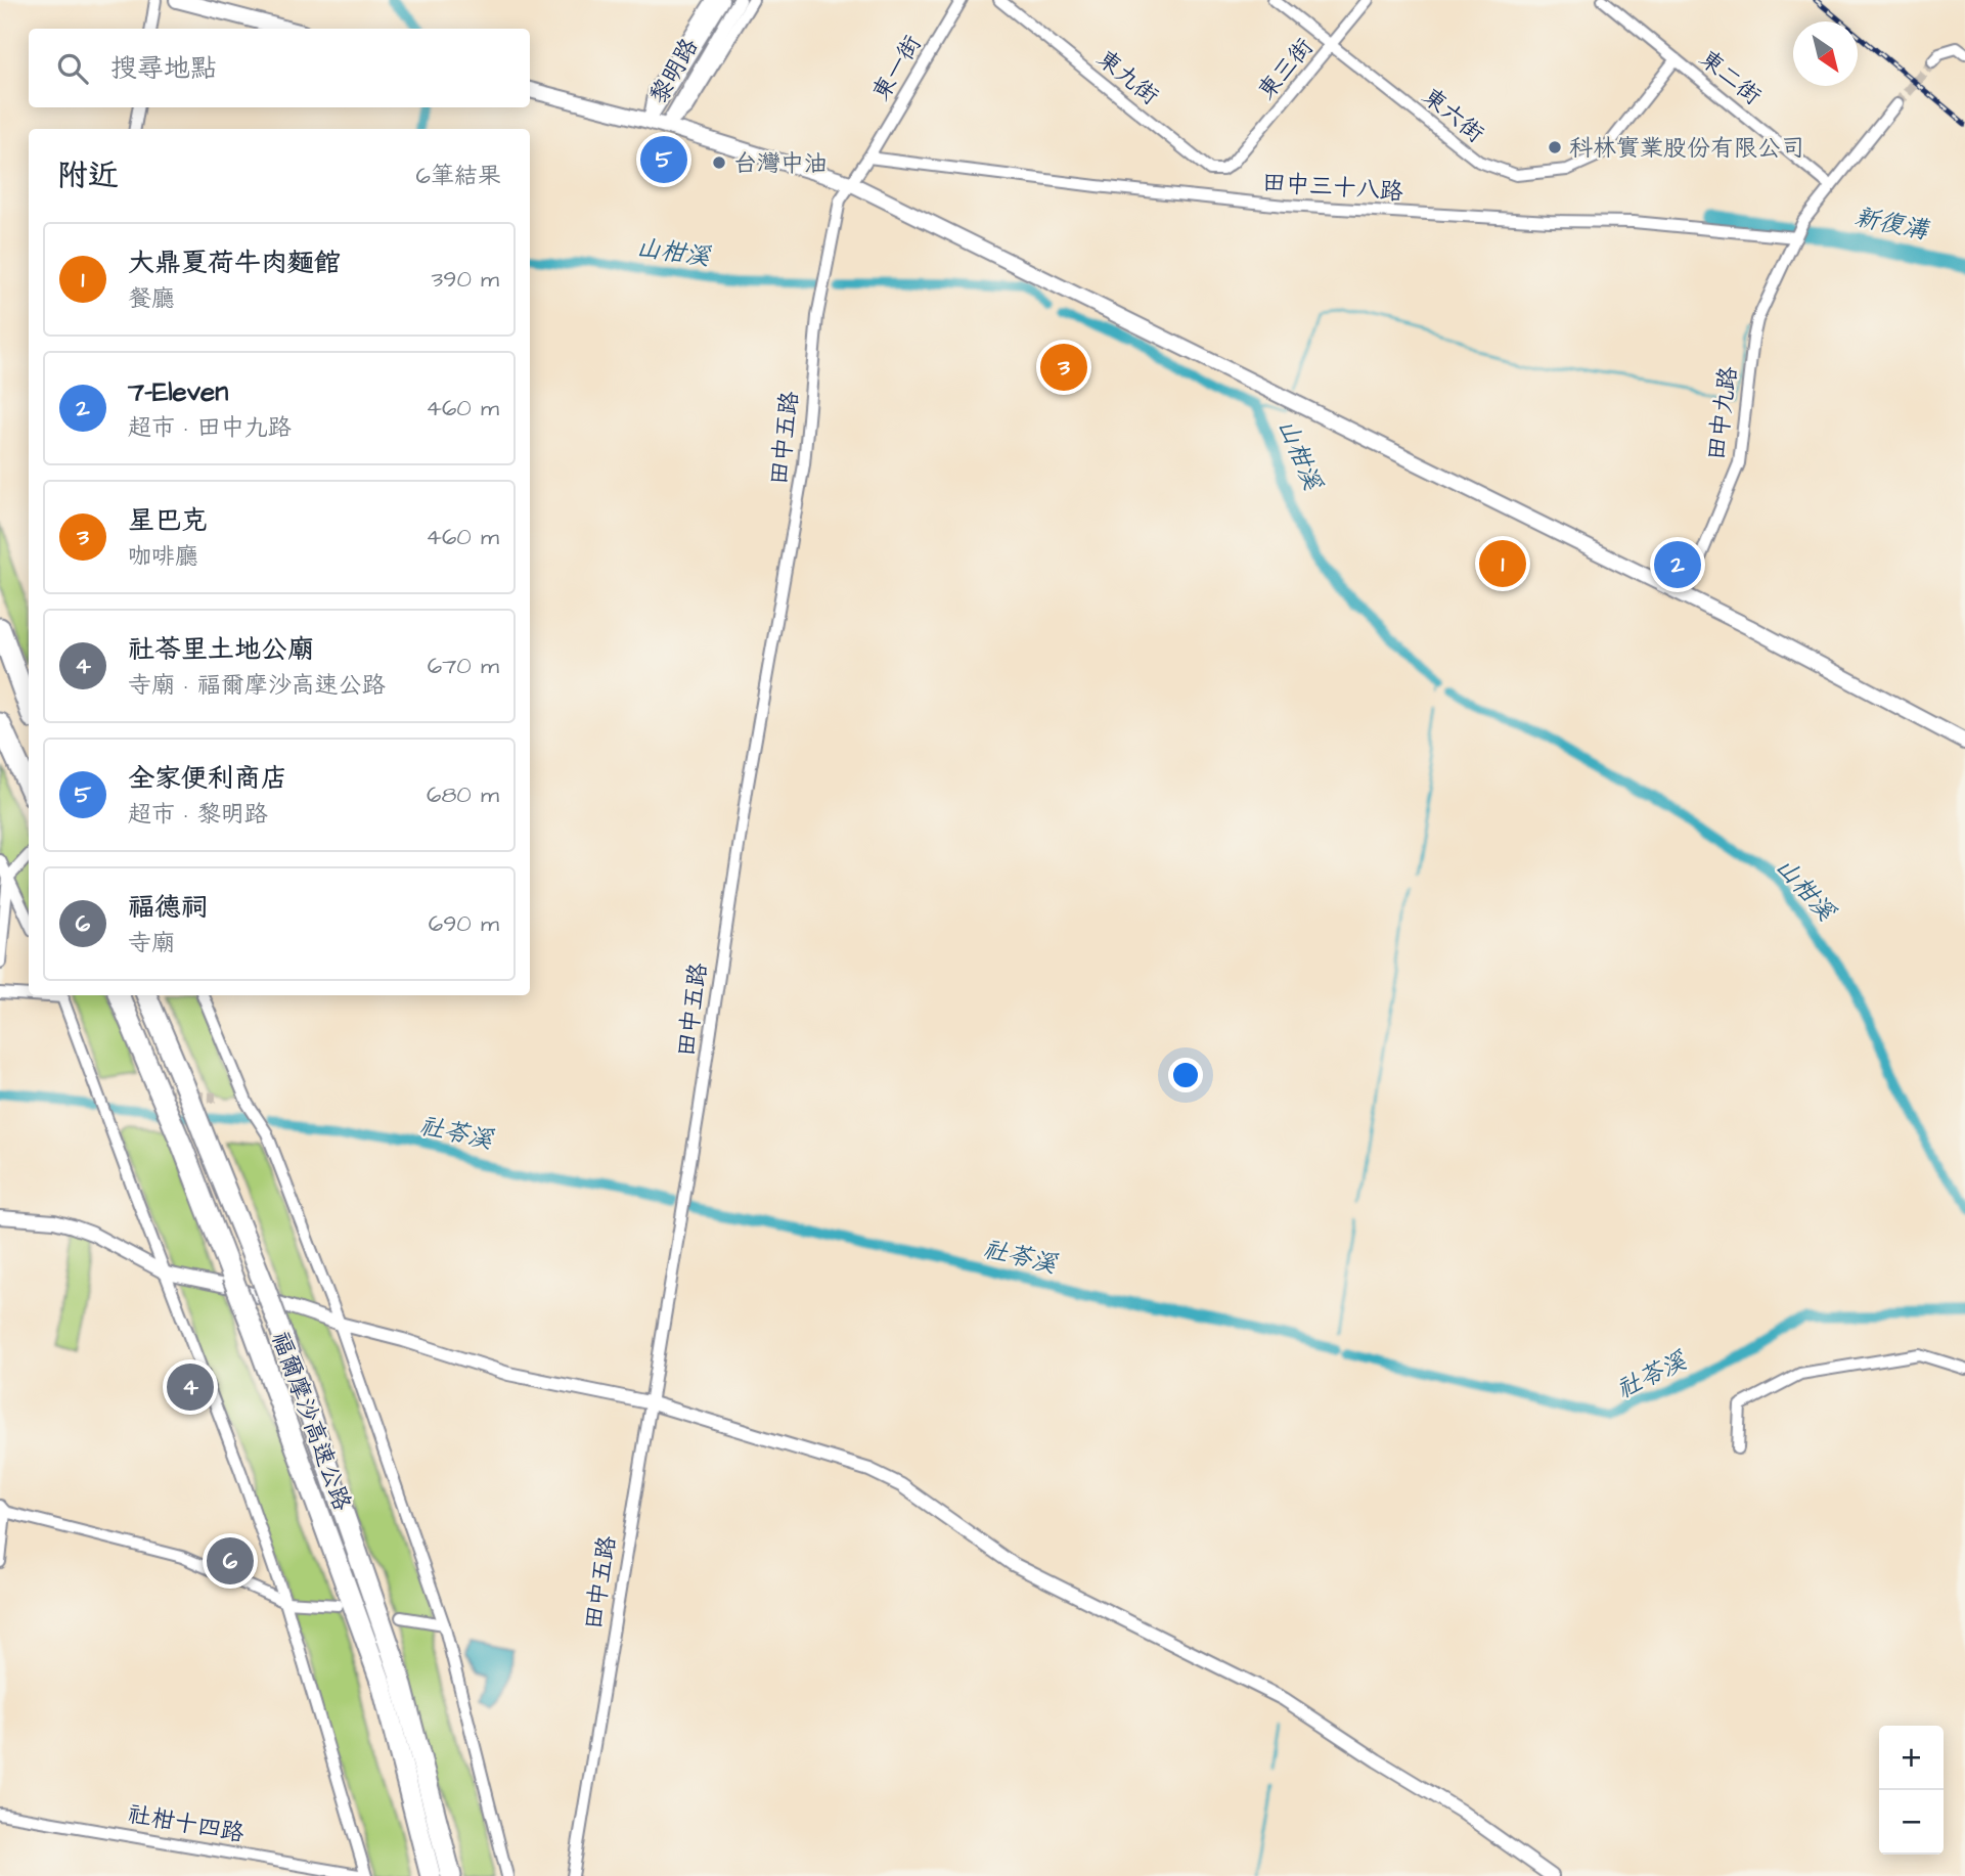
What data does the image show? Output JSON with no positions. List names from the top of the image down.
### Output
{
  "streets": {
    "highway": ["福爾摩沙高速公路"],
    "street": [
      "東一街",
      "東三街",
      "黎明路",
      "東九街",
      "東二街",
      "東六街",
      "田中三十八路",
      "田中九路",
      "田中五路",
      "社柑十四路"
    ]
  },
  "crossings": [
    ["東一街", "田中三十八路"],
    ["東一街", "田中五路"],
    ["東三街", "東九街"],
    ["東三街", "東六街"],
    ["東二街", "東六街"],
    ["東二街", "田中九路"],
    ["田中三十八路", "田中九路"],
    ["田中三十八路", "田中五路"]
  ],
  "water": ["新復溝", "山柑溪", "社苓溪"],
  "places": ["科林實業股份有限公司", "台灣中油"],
  "north": "bottom right",
  "page": {
    "search": "搜尋地點",
    "heading": ["附近", "6筆結果"],
    "pins": [
      "5",
      "3",
      "1",
      "2",
      "4",
      "6"
    ],
    "list": [
      {
        "mark": "1",
        "name": "大鼎夏荷牛肉麵館",
        "note": "餐廳",
        "value": "390 m"
      },
      {
        "mark": "2",
        "name": "7-Eleven",
        "note": "超市 · 田中九路",
        "value": "460 m"
      },
      {
        "mark": "3",
        "name": "星巴克",
        "note": "咖啡廳",
        "value": "460 m"
      },
      {
        "mark": "4",
        "name": "社苓里土地公廟",
        "note": "寺廟 · 福爾摩沙高速公路",
        "value": "670 m"
      },
      {
        "mark": "5",
        "name": "全家便利商店",
        "note": "超市 · 黎明路",
        "value": "680 m"
      },
      {
        "mark": "6",
        "name": "福德祠",
        "note": "寺廟",
        "value": "690 m"
      }
    ],
    "map_buttons": ["+", "−"]
  }
}
